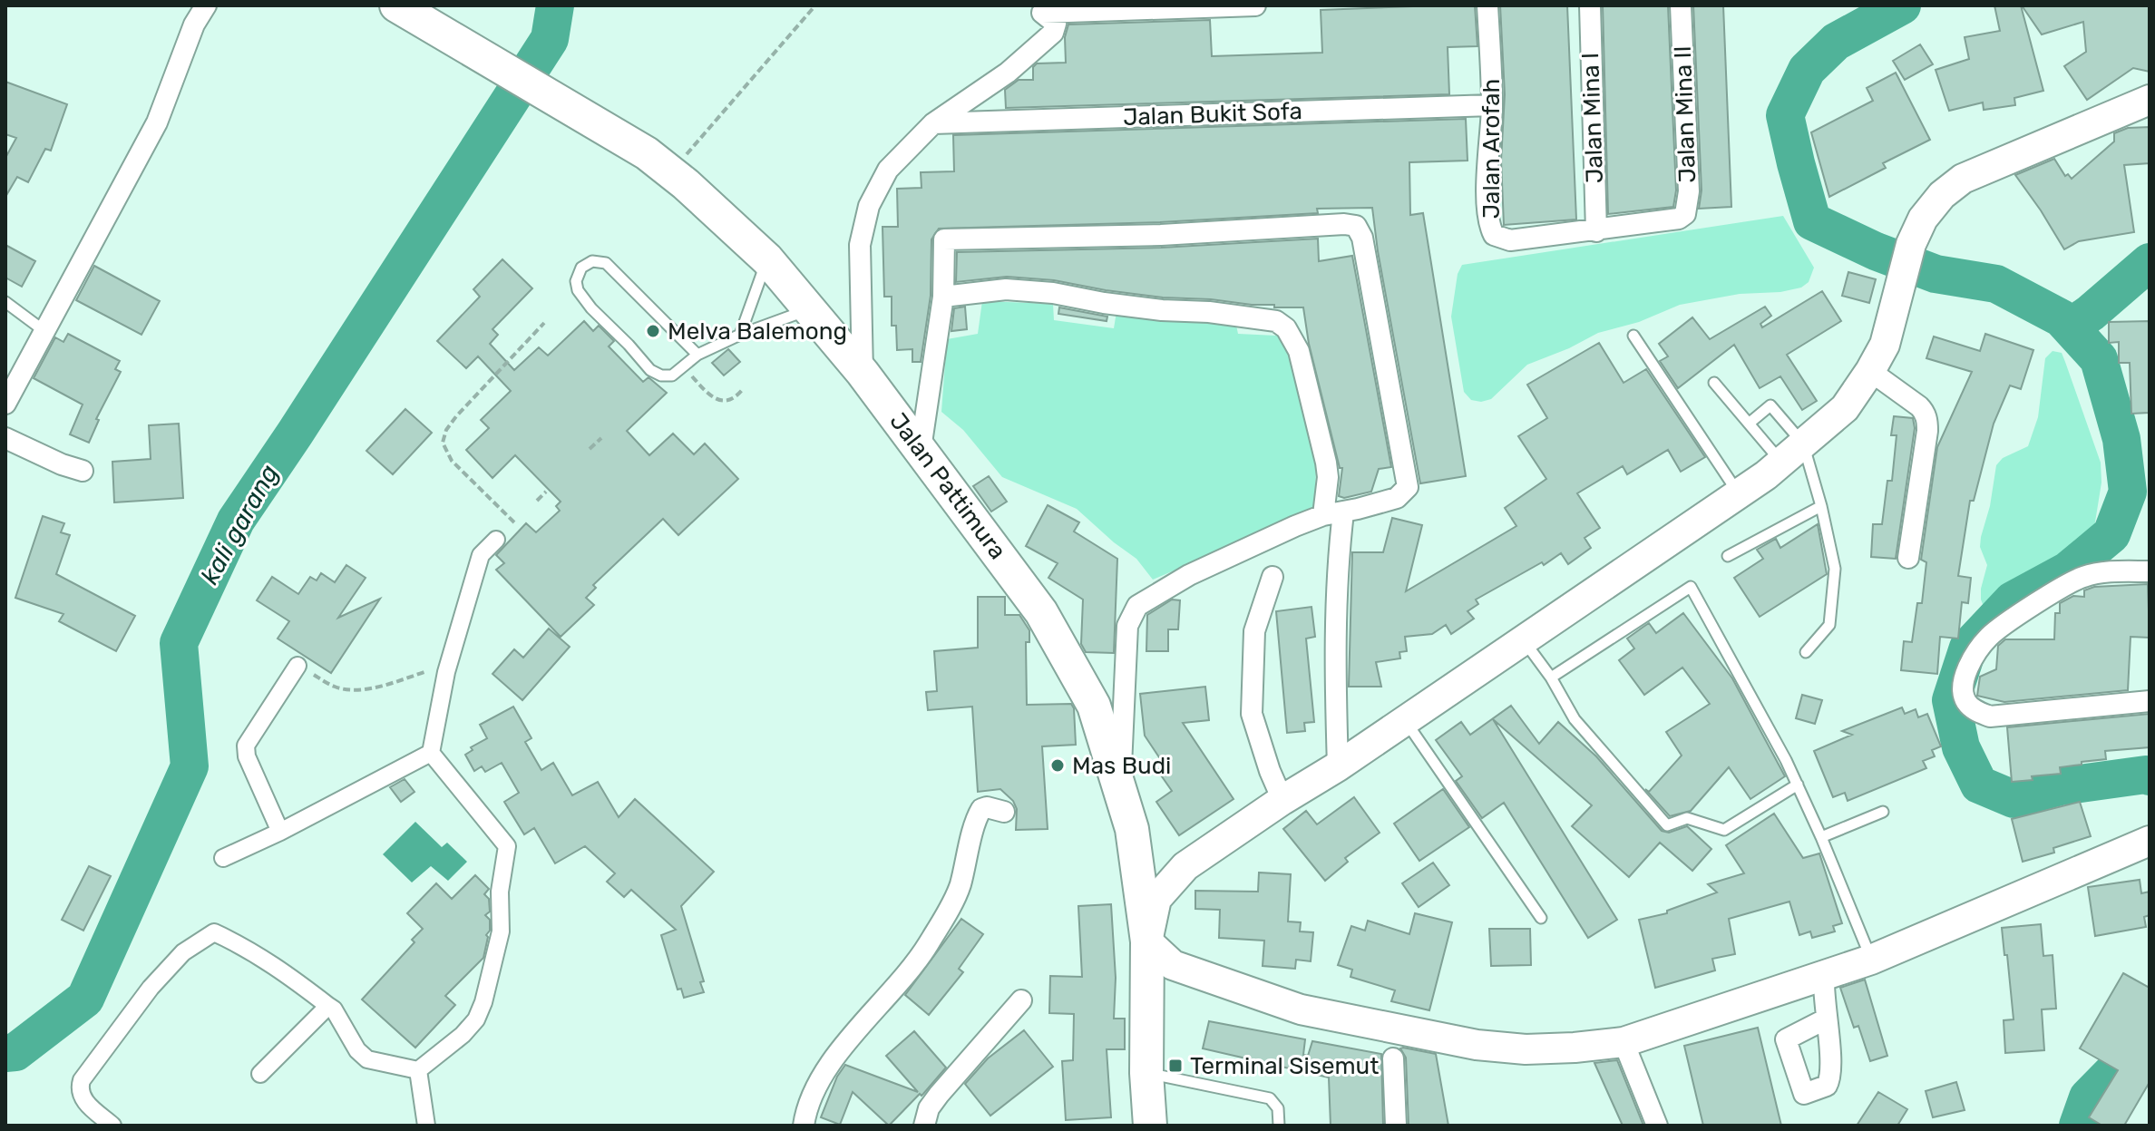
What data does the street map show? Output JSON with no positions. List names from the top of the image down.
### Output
{
  "streets": {
    "main road": ["Jalan Pattimura"],
    "street": [
      "Jalan Bukit Sofa",
      "Jalan Mina II",
      "Jalan Mina I",
      "Jalan Arofah"
    ]
  },
  "crossings": [
    ["Jalan Bukit Sofa", "Jalan Arofah"],
    ["Jalan Mina II", "Jalan Arofah"],
    ["Jalan Mina I", "Jalan Arofah"]
  ],
  "water": ["kali garang"],
  "places": {
    "other": ["Melva Balemong", "Mas Budi"],
    "transit": ["Terminal Sisemut"]
  }
}
